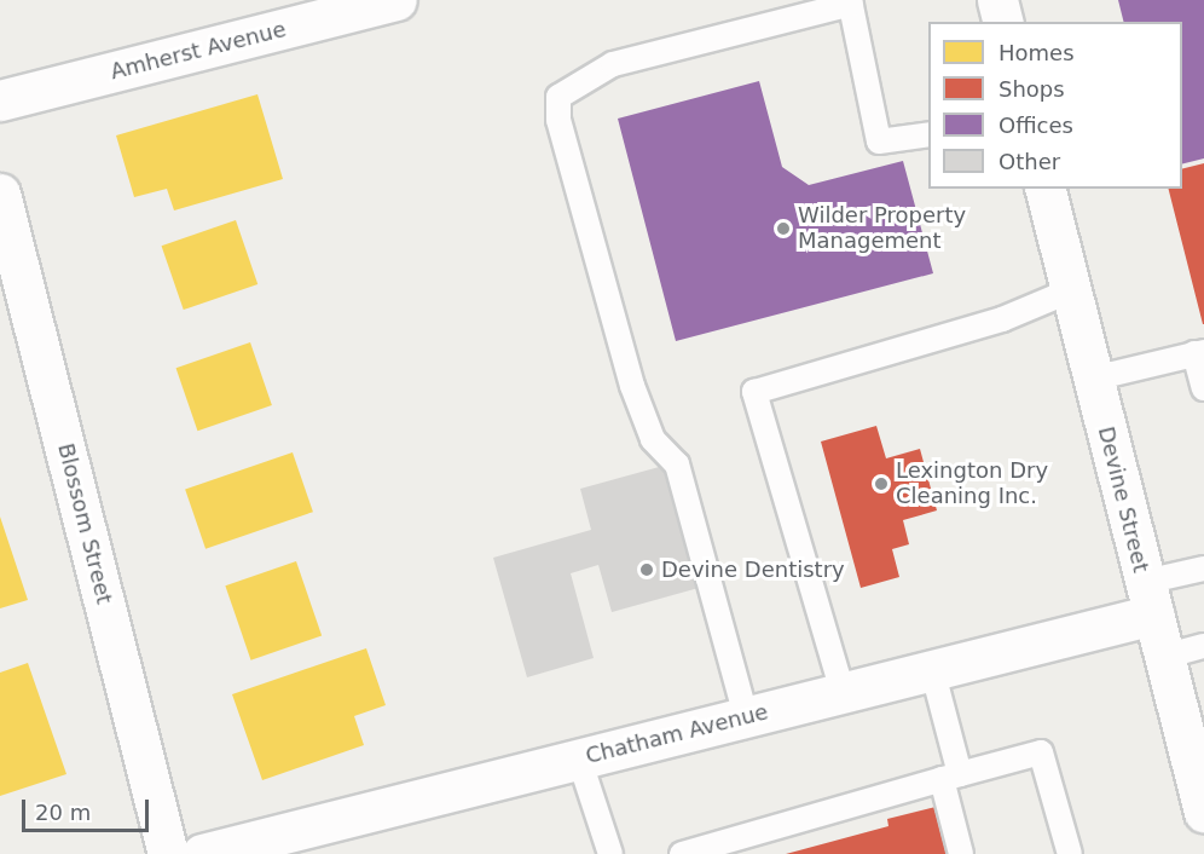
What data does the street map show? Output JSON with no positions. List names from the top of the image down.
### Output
{
  "streets": {
    "street": [
      "Amherst Avenue",
      "Devine Street",
      "Blossom Street",
      "Chatham Avenue"
    ]
  },
  "crossings": [
    ["Devine Street", "Chatham Avenue"]
  ],
  "places": ["Wilder Property Management", "Lexington Dry Cleaning Inc.", "Devine Dentistry"],
  "legend": [
    "Homes",
    "Shops",
    "Offices",
    "Other"
  ],
  "scale_bar": "20 m"
}
